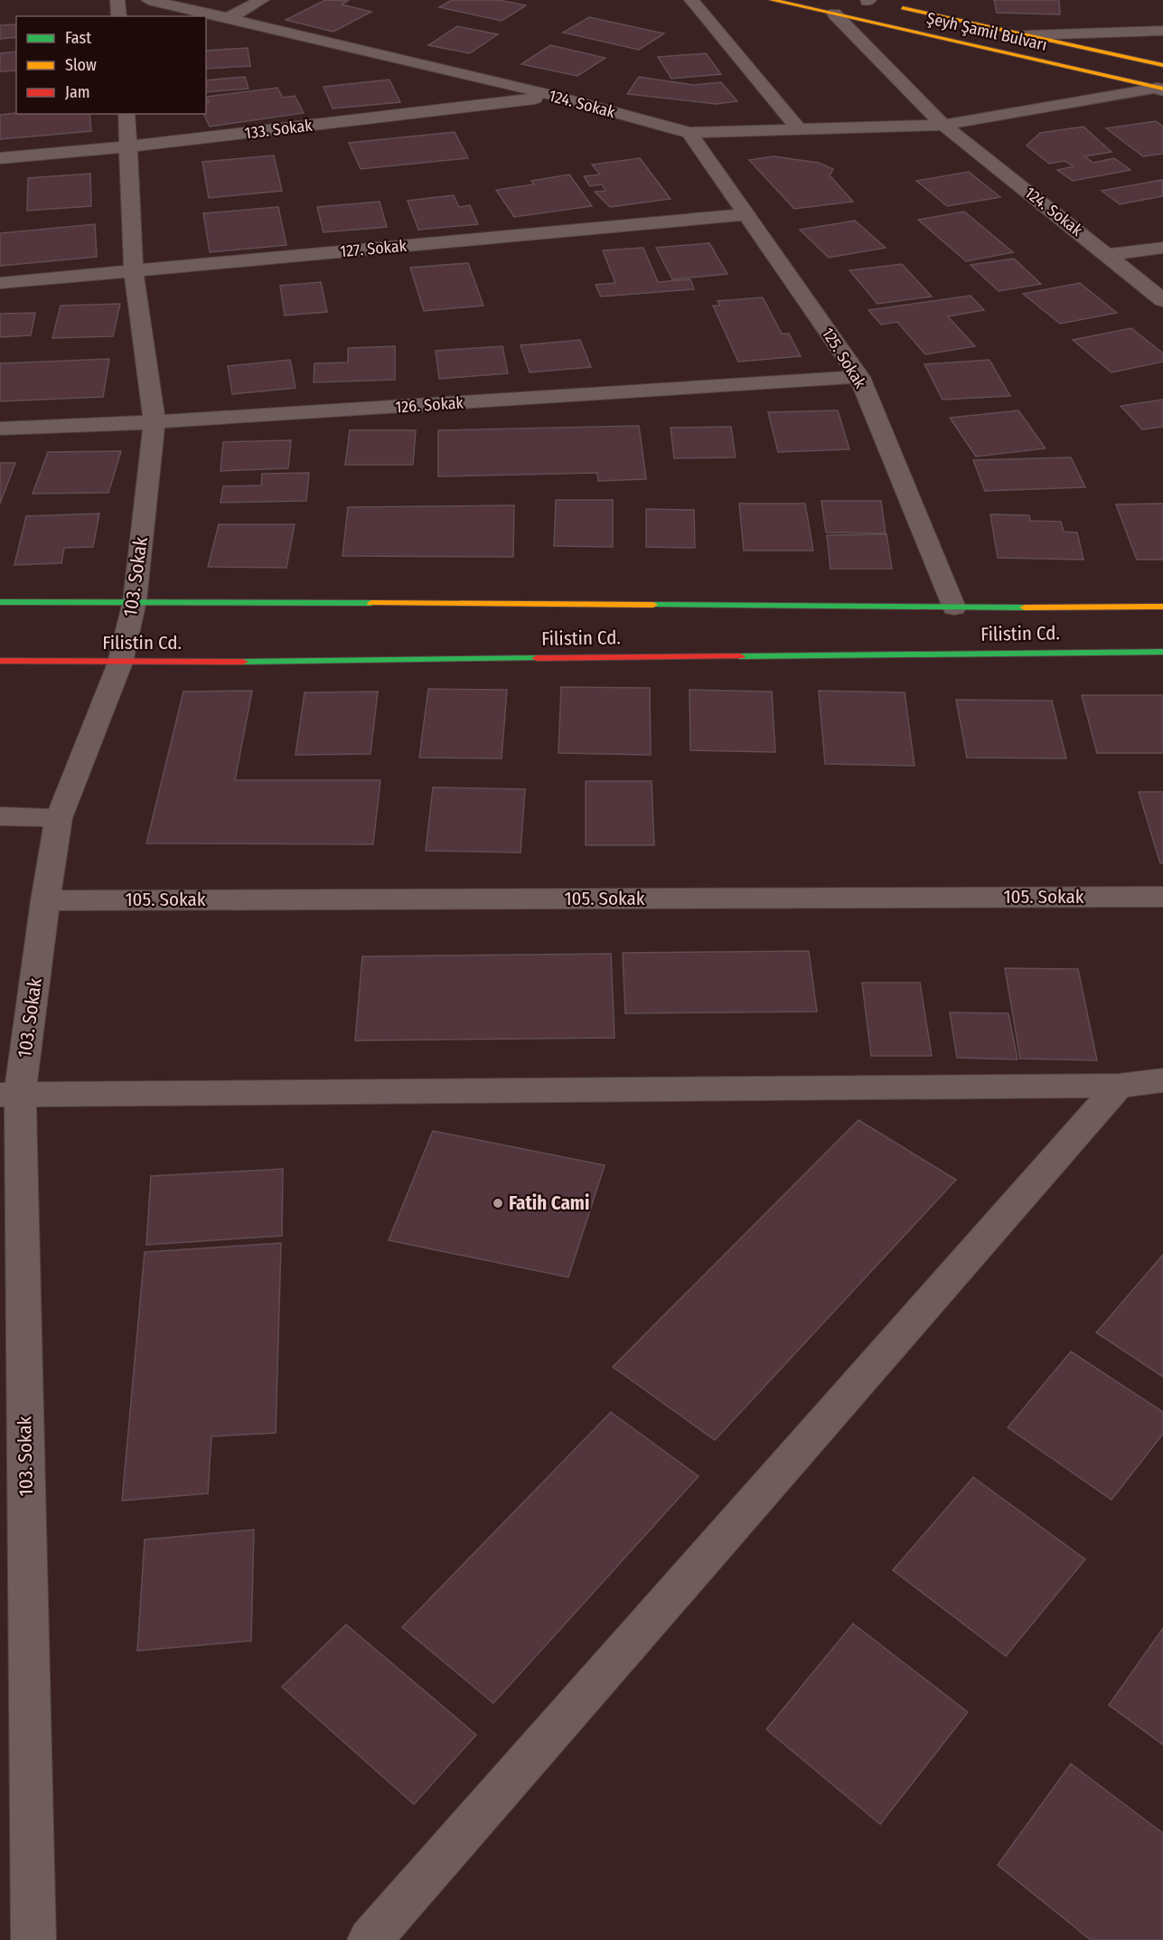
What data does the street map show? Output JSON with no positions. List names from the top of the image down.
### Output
{
  "streets": {
    "main road": ["Şeyh Şamil Bulvarı", "Filistin Cd."],
    "street": [
      "124. Sokak",
      "133. Sokak",
      "127. Sokak",
      "125. Sokak",
      "126. Sokak",
      "103. Sokak",
      "105. Sokak"
    ]
  },
  "crossings": [
    ["Şeyh Şamil Bulvarı", "124. Sokak"],
    ["124. Sokak", "133. Sokak"],
    ["124. Sokak", "125. Sokak"],
    ["133. Sokak", "103. Sokak"],
    ["127. Sokak", "125. Sokak"],
    ["127. Sokak", "103. Sokak"],
    ["125. Sokak", "126. Sokak"],
    ["125. Sokak", "Filistin Cd."],
    ["126. Sokak", "103. Sokak"],
    ["103. Sokak", "Filistin Cd."],
    ["103. Sokak", "105. Sokak"]
  ],
  "places": ["Fatih Cami"],
  "legend": ["Fast", "Slow", "Jam"]
}
